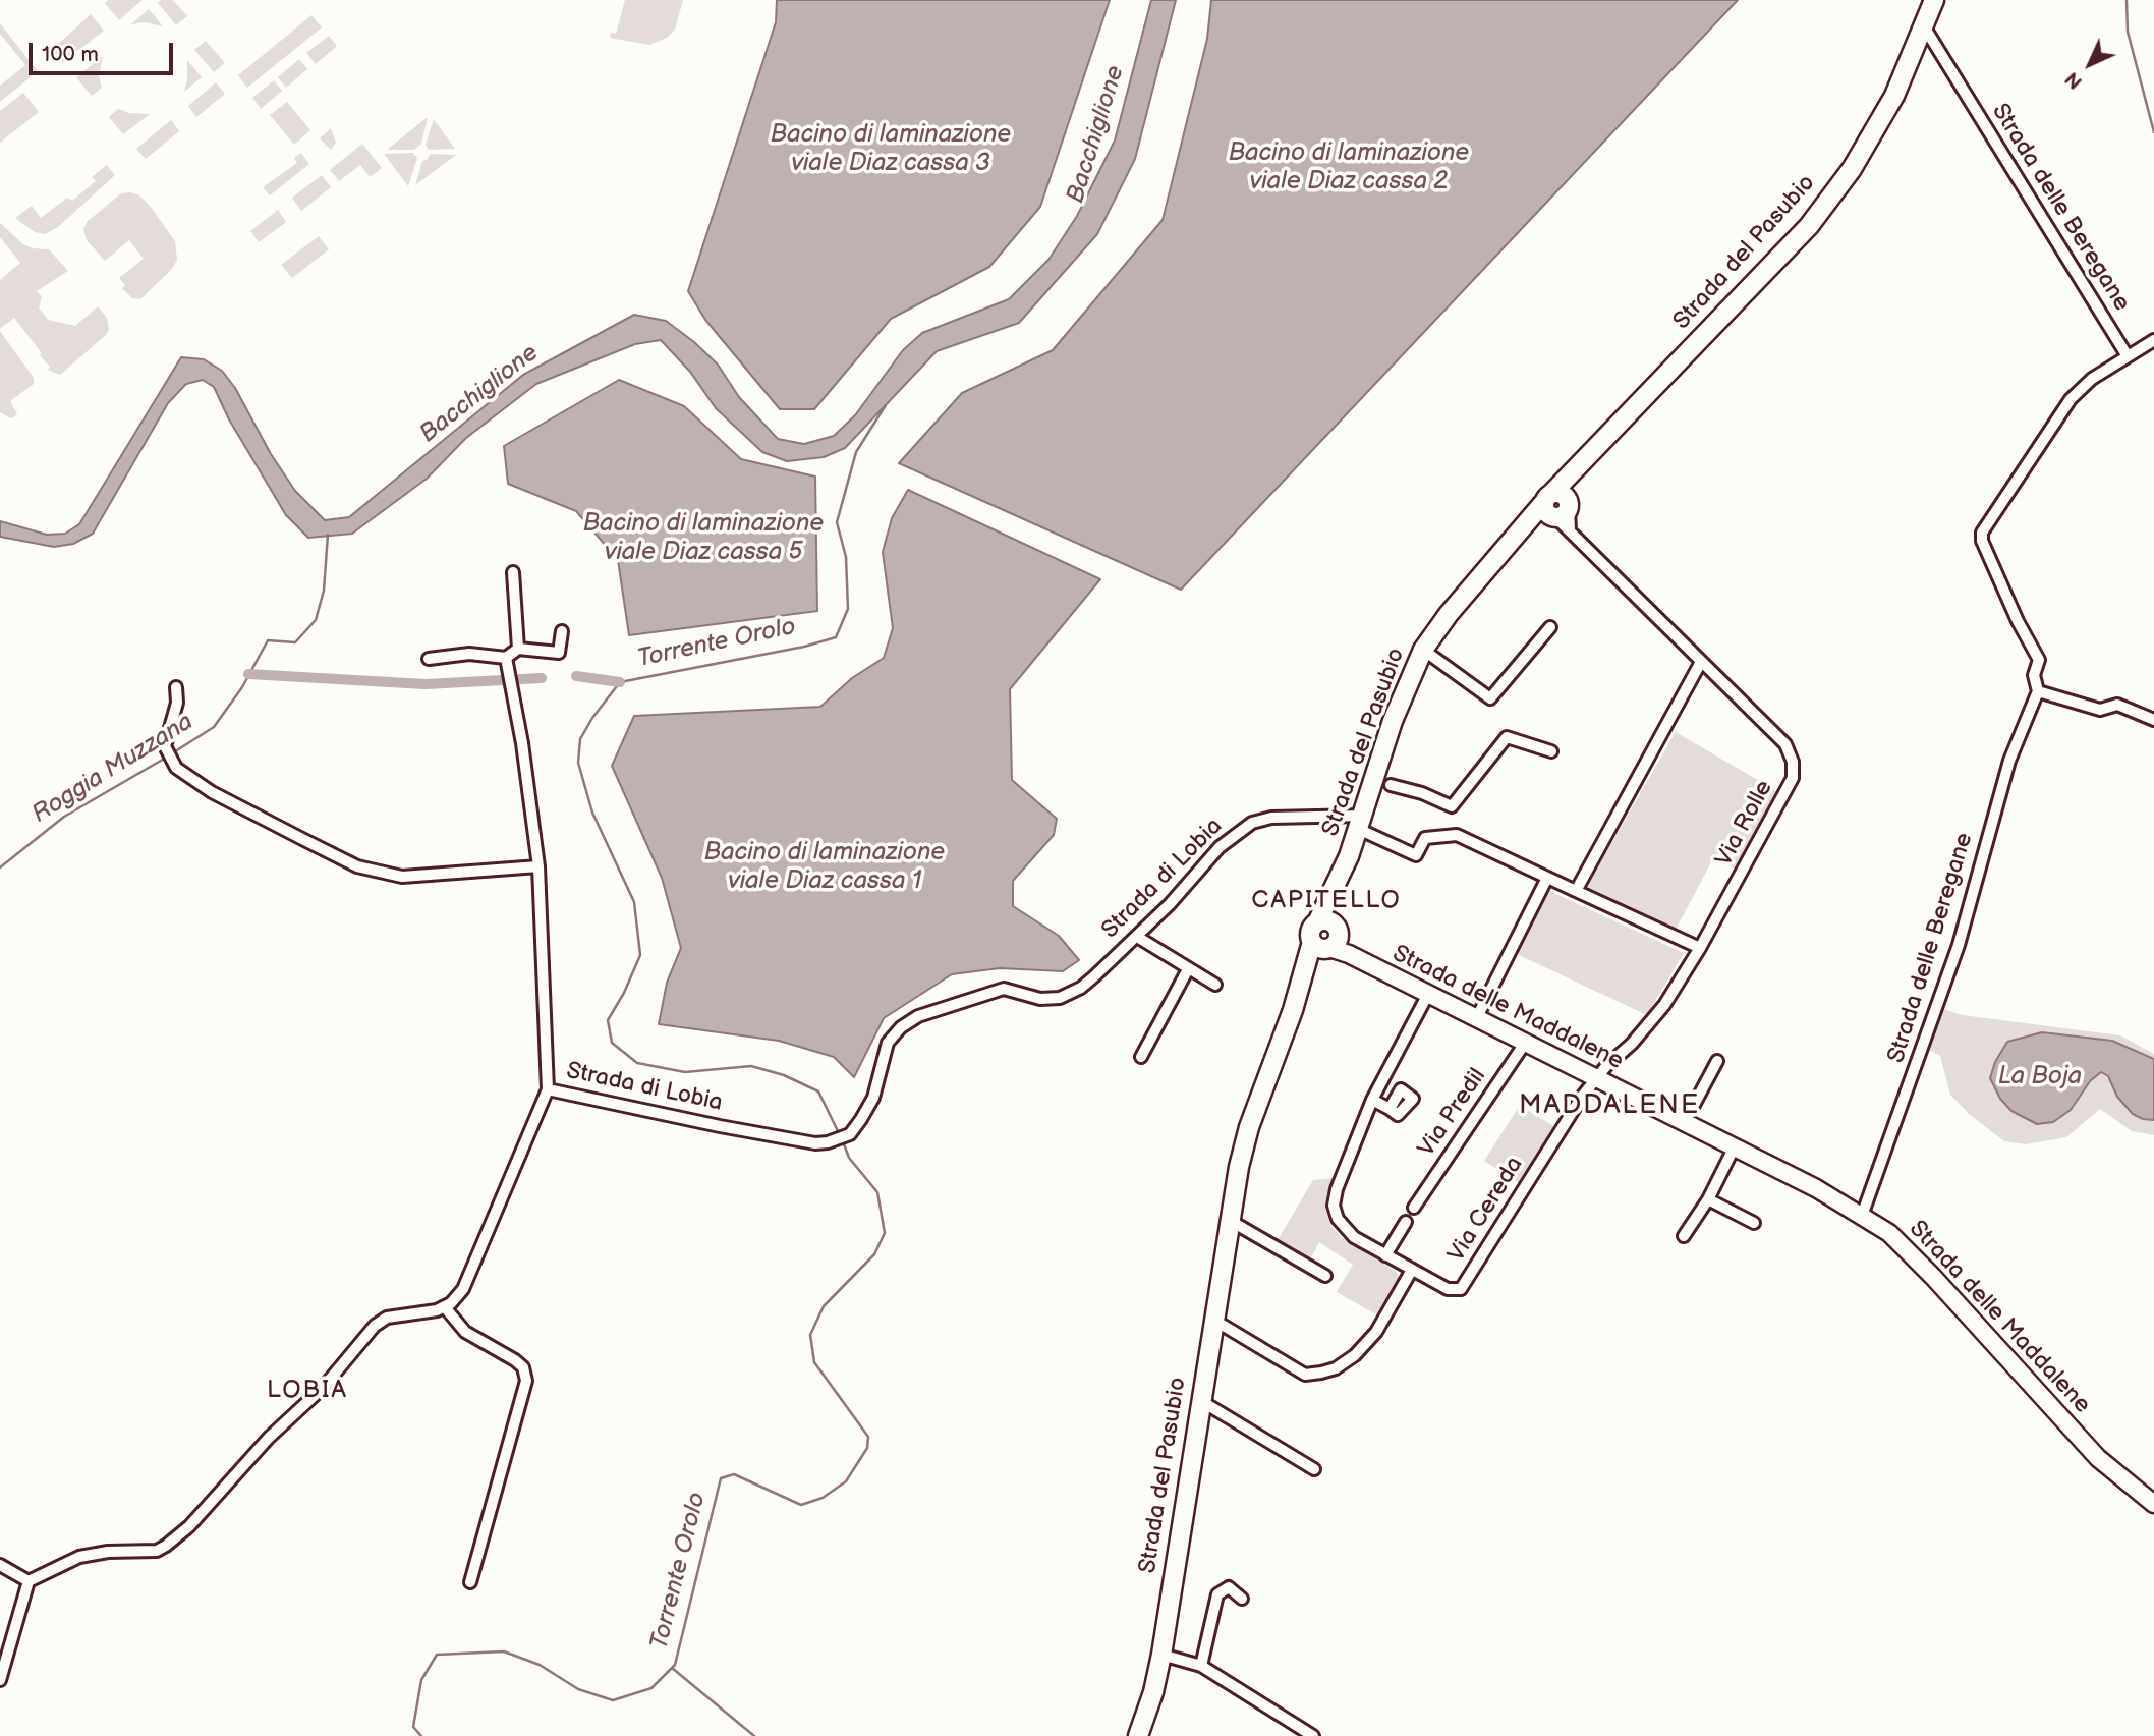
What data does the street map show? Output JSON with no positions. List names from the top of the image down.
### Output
{
  "streets": {
    "main road": ["Strada del Pasubio"],
    "street": [
      "Strada delle Beregane",
      "Via Rolle",
      "Strada di Lobia",
      "Strada delle Maddalene",
      "Via Predil",
      "Via Cereda"
    ]
  },
  "crossings": [
    ["Strada delle Beregane", "Strada del Pasubio"],
    ["Strada delle Beregane", "Strada delle Maddalene"],
    ["Strada del Pasubio", "Via Rolle"],
    ["Strada del Pasubio", "Strada di Lobia"],
    ["Strada del Pasubio", "Strada delle Maddalene"],
    ["Via Rolle", "Strada delle Maddalene"],
    ["Via Rolle", "Via Cereda"],
    ["Strada delle Maddalene", "Via Predil"],
    ["Strada delle Maddalene", "Via Cereda"]
  ],
  "districts": ["CAPITELLO", "MADDALENE", "LOBIA"],
  "water": [
    "Bacchiglione",
    "Bacino di laminazione viale Diaz cassa 3",
    "Bacino di laminazione viale Diaz cassa 2",
    "Bacino di laminazione viale Diaz cassa 5",
    "Torrente Orolo",
    "Roggia Muzzana",
    "Bacino di laminazione viale Diaz cassa 1",
    "La Boja"
  ],
  "scale_bar": "100 m",
  "north": "bottom left"
}
